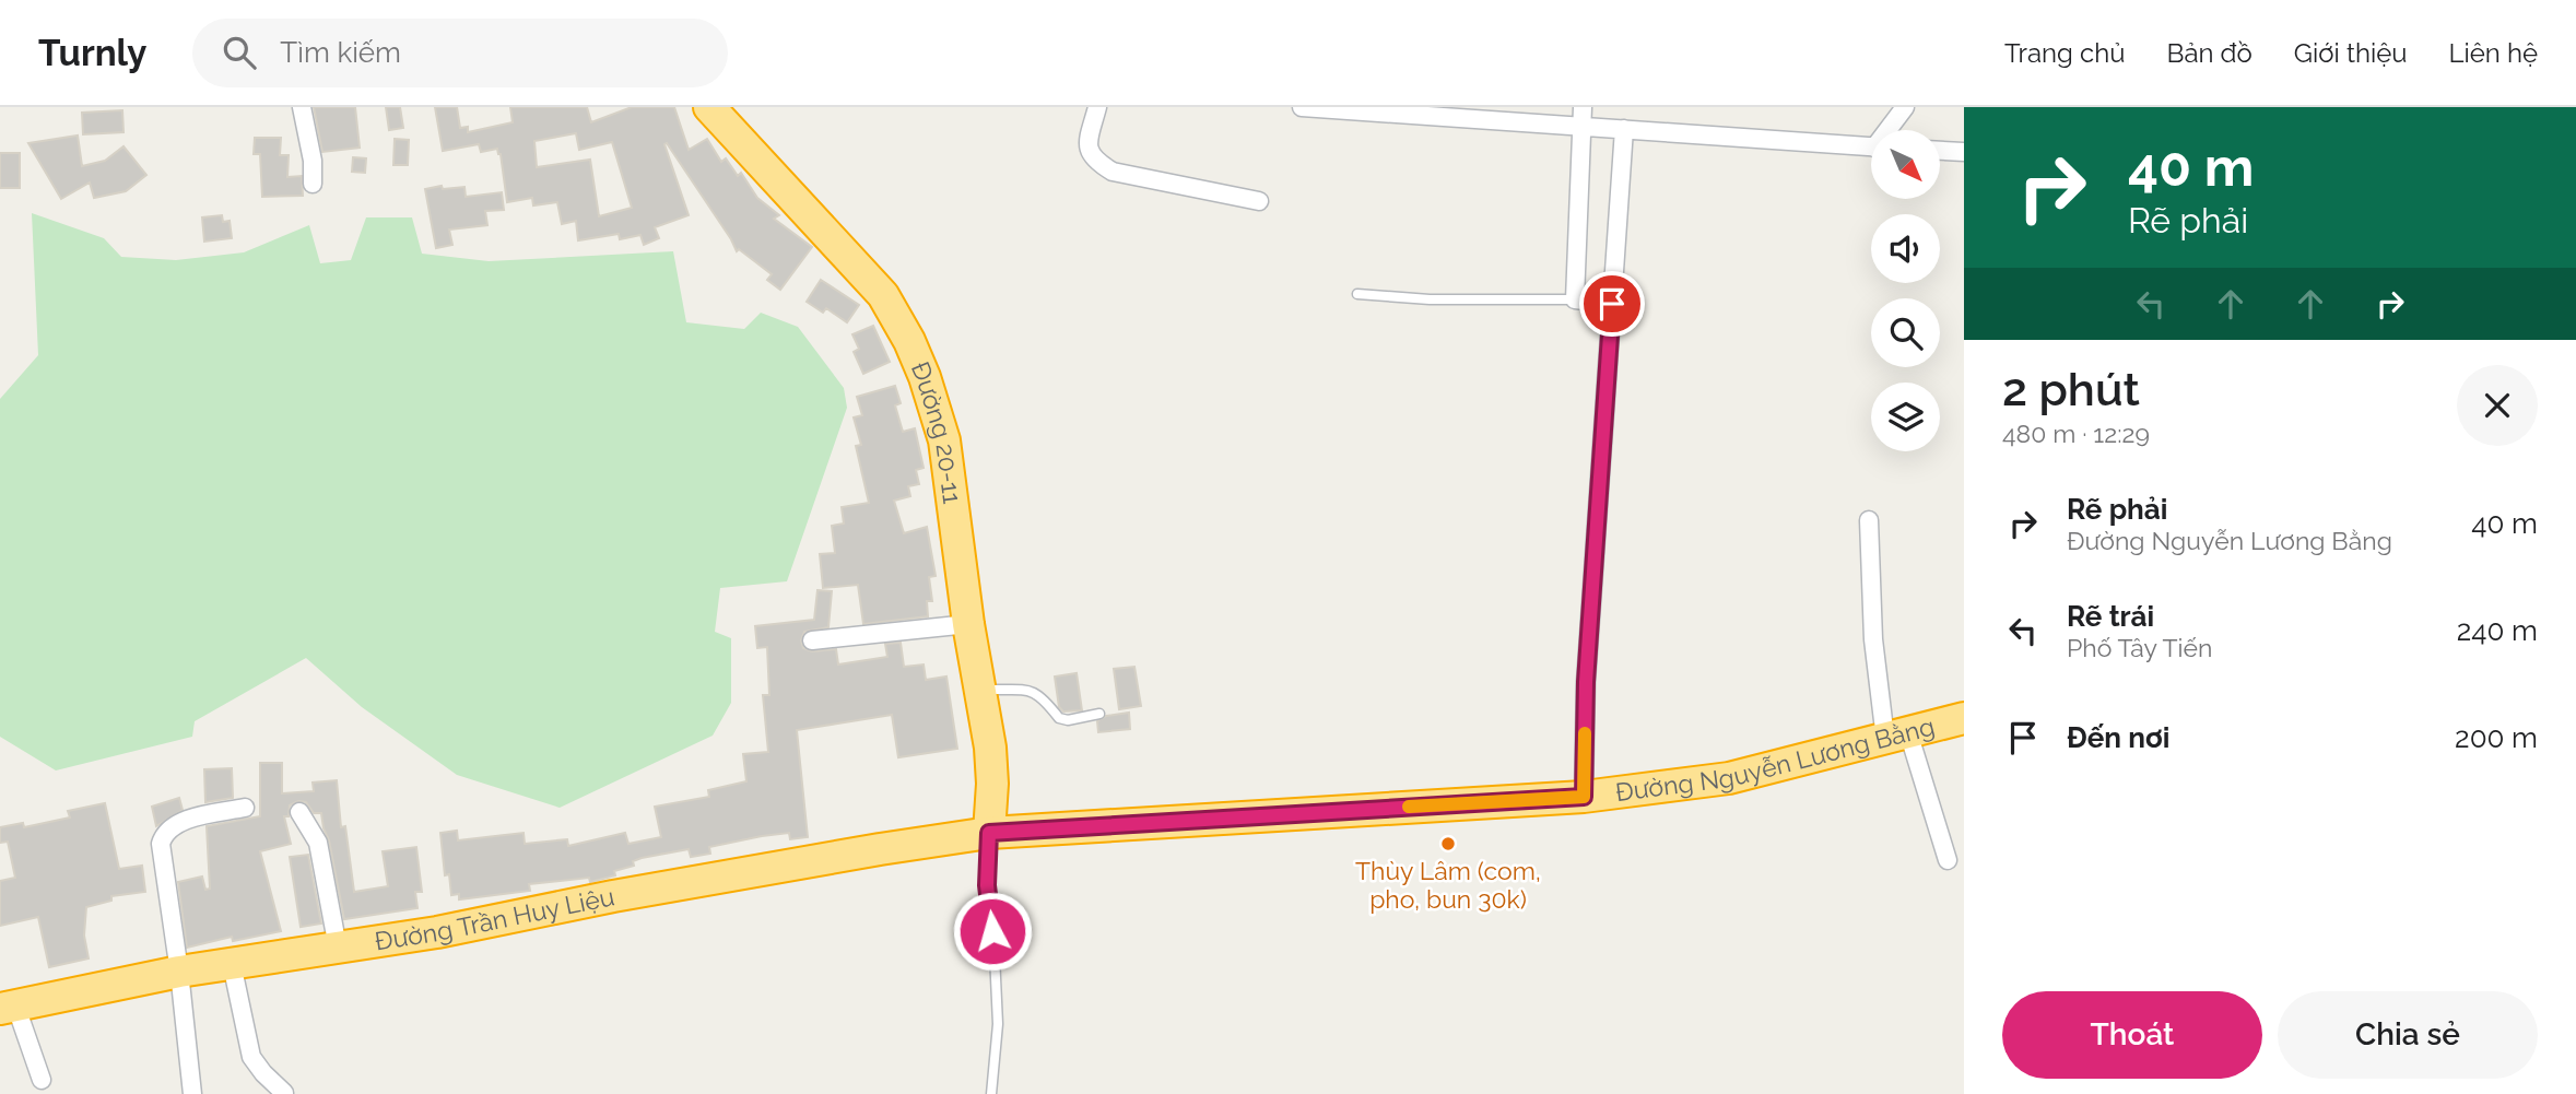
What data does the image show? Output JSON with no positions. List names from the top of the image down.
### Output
{
  "streets": {
    "highway": ["Đường 20-11", "Đường Nguyễn Lương Bằng", "Đường Trần Huy Liệu"]
  },
  "crossings": [
    ["Đường 20-11", "Đường Nguyễn Lương Bằng"],
    ["Đường 20-11", "Đường Trần Huy Liệu"],
    ["Đường Nguyễn Lương Bằng", "Đường Trần Huy Liệu"]
  ],
  "places": ["Thùy Lâm (com, pho, bun 30k)"],
  "north": "bottom right",
  "page": {
    "header": "Turnly",
    "search": "Tìm kiếm",
    "nav": [
      "Trang chủ",
      "Bản đồ",
      "Giới thiệu",
      "Liên hệ"
    ],
    "turn": ["40 m", "Rẽ phải"],
    "heading": ["2 phút", "480 m · 12:29"],
    "list": [
      {
        "name": "Rẽ phải",
        "note": "Đường Nguyễn Lương Bằng",
        "value": "40 m"
      },
      {
        "name": "Rẽ trái",
        "note": "Phố Tây Tiến",
        "value": "240 m"
      },
      {
        "name": "Đến nơi",
        "value": "200 m"
      }
    ],
    "buttons": ["Thoát", "Chia sẻ"]
  }
}
